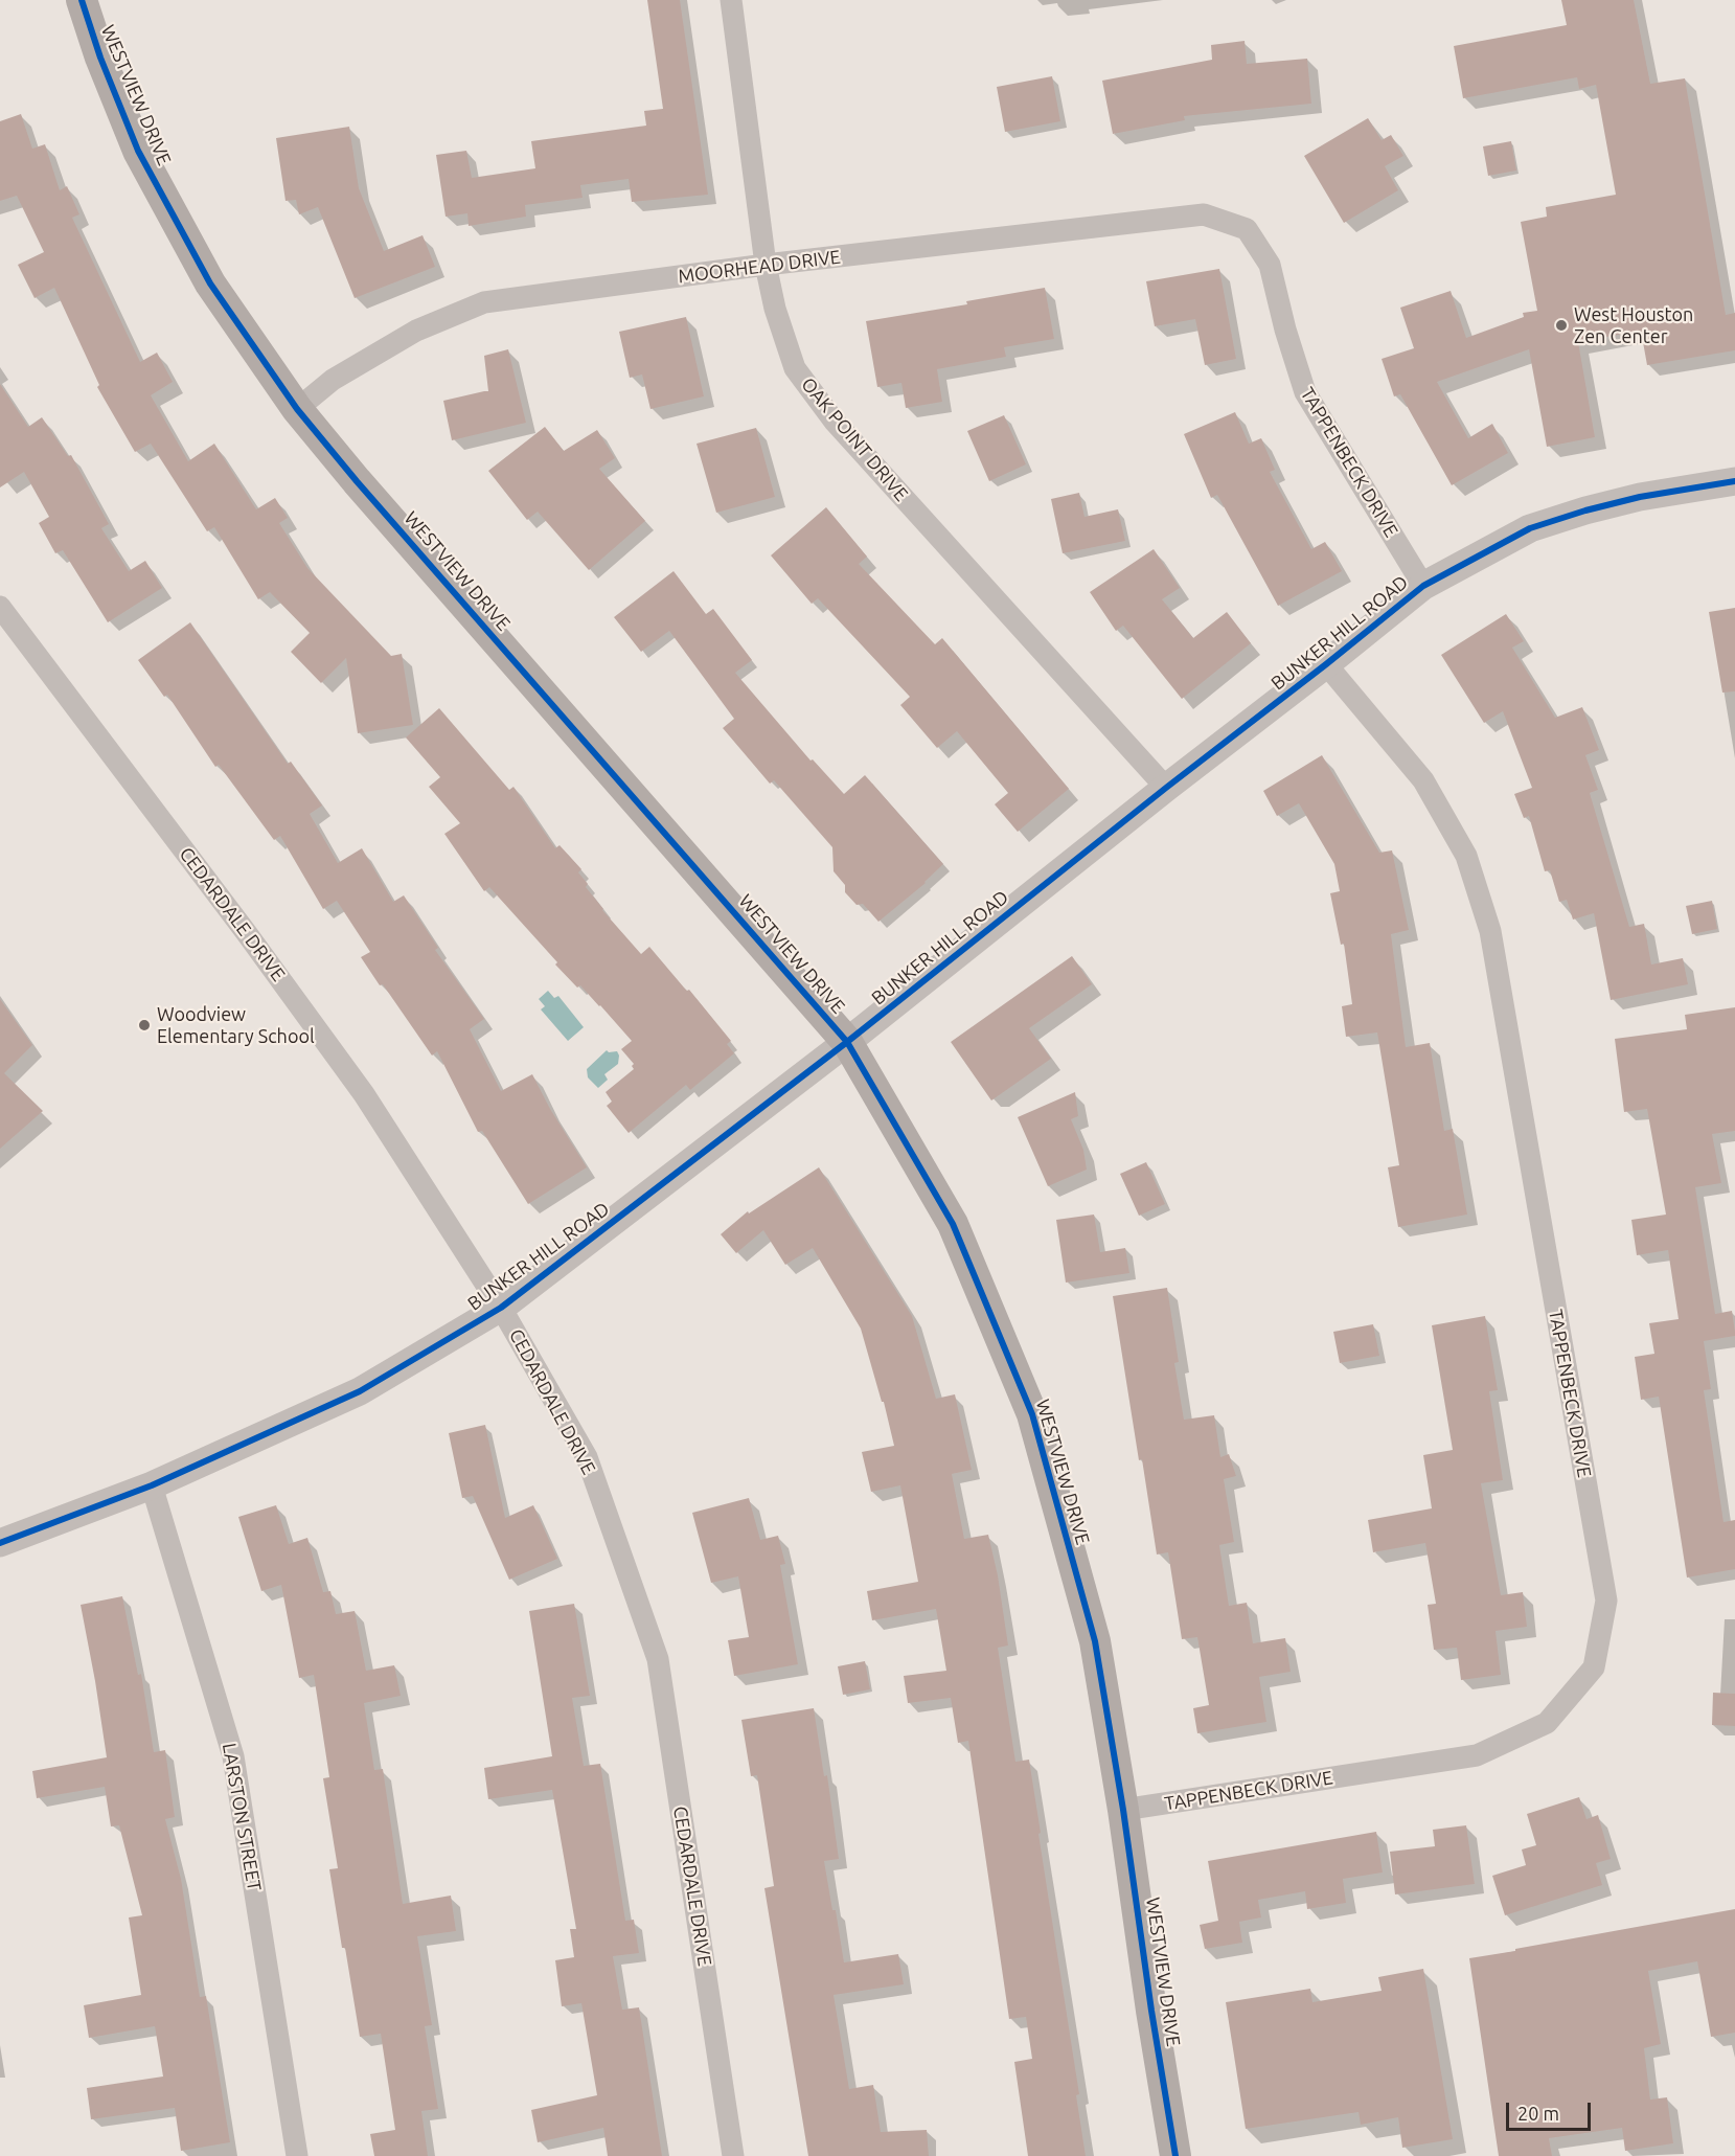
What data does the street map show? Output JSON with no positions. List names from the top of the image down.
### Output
{
  "streets": {
    "main road": ["WESTVIEW DRIVE"],
    "street": [
      "MOORHEAD DRIVE",
      "OAK POINT DRIVE",
      "TAPPENBECK DRIVE",
      "BUNKER HILL ROAD",
      "CEDARDALE DRIVE",
      "LARSTON STREET"
    ]
  },
  "crossings": [
    ["WESTVIEW DRIVE", "MOORHEAD DRIVE"],
    ["WESTVIEW DRIVE", "TAPPENBECK DRIVE"],
    ["WESTVIEW DRIVE", "BUNKER HILL ROAD"],
    ["MOORHEAD DRIVE", "OAK POINT DRIVE"],
    ["MOORHEAD DRIVE", "TAPPENBECK DRIVE"],
    ["OAK POINT DRIVE", "BUNKER HILL ROAD"],
    ["TAPPENBECK DRIVE", "BUNKER HILL ROAD"],
    ["BUNKER HILL ROAD", "CEDARDALE DRIVE"],
    ["BUNKER HILL ROAD", "LARSTON STREET"]
  ],
  "places": ["West Houston Zen Center", "Woodview Elementary School"],
  "scale_bar": "20 m"
}
